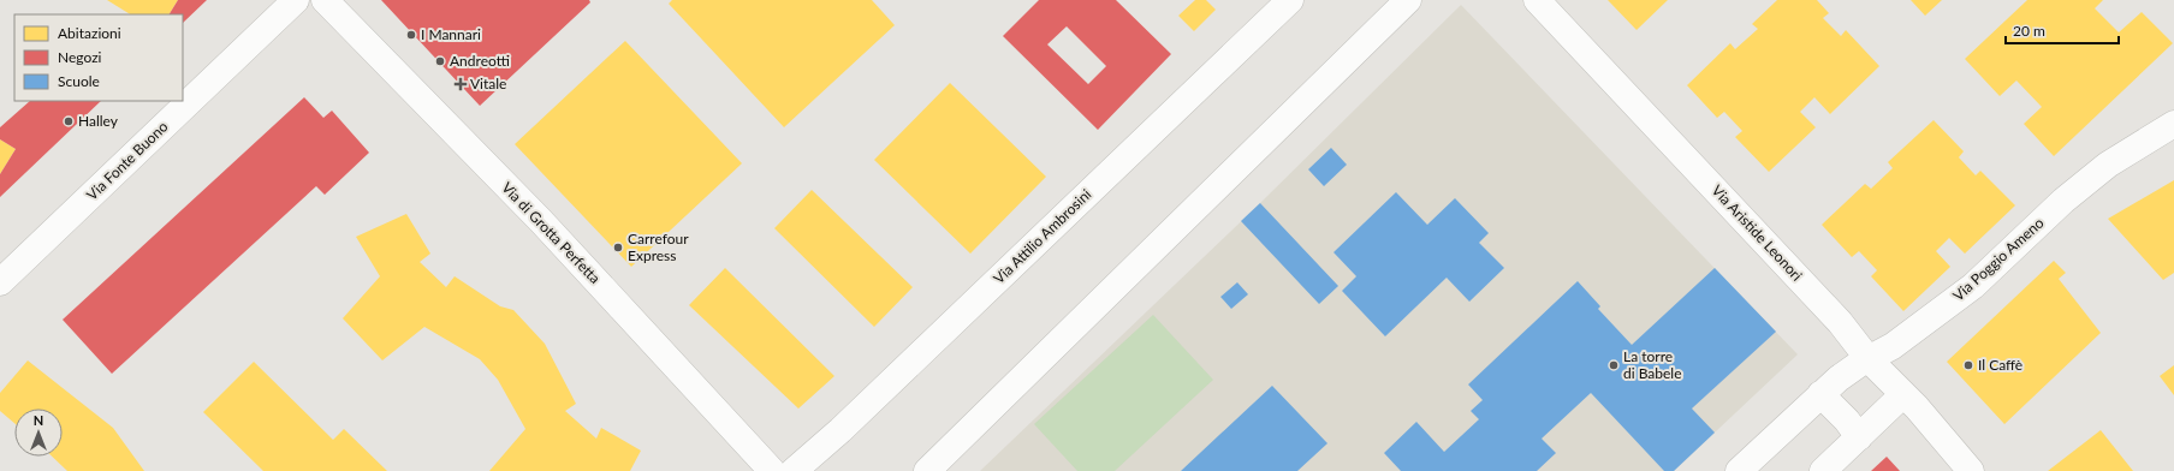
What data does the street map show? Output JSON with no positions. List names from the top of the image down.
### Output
{
  "streets": {
    "street": [
      "Via Fonte Buono",
      "Via di Grotta Perfetta",
      "Via Aristide Leonori",
      "Via Attilio Ambrosini",
      "Via Poggio Ameno"
    ]
  },
  "crossings": [
    ["Via Aristide Leonori", "Via Poggio Ameno"]
  ],
  "places": {
    "other": [
      "I Mannari",
      "Andreotti",
      "Halley",
      "Carrefour Express",
      "La torre di Babele",
      "Il Caffè"
    ],
    "health": ["Vitale"]
  },
  "legend": ["Abitazioni", "Negozi", "Scuole"],
  "scale_bar": "20 m",
  "north": "top"
}
